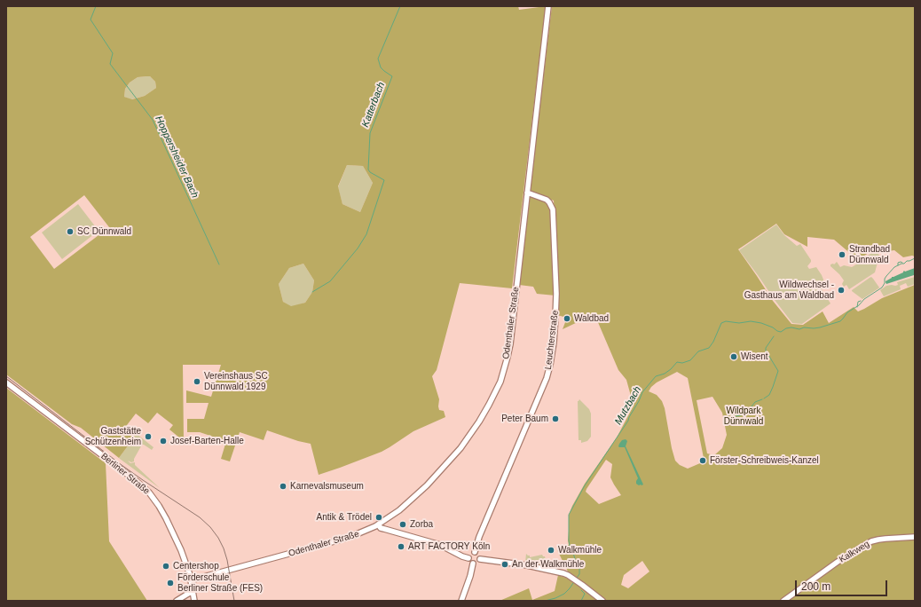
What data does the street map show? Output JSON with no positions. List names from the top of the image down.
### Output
{
  "streets": {
    "main road": [
      "Odenthaler Straße",
      "Leuchterstraße",
      "Berliner Straße",
      "Kalkweg"
    ]
  },
  "crossings": [
    ["Odenthaler Straße", "Leuchterstraße"],
    ["Odenthaler Straße", "Berliner Straße"]
  ],
  "water": ["Katterbach", "Hoppersheider Bach", "Mutzbach"],
  "parks": ["Wildpark Dünnwald"],
  "places": [
    "SC Dünnwald",
    "Strandbad Dünnwald",
    "Wildwechsel - Gasthaus am Waldbad",
    "Waldbad",
    "Wisent",
    "Vereinshaus SC Dünnwald 1929",
    "Peter Baum",
    "Gaststätte Schützenheim",
    "Josef-Barten-Halle",
    "Förster-Schreibweis-Kanzel",
    "Karnevalsmuseum",
    "Antik & Trödel",
    "Zorba",
    "ART FACTORY Köln",
    "Walkmühle",
    "An der Walkmühle",
    "Centershop",
    "Förderschule Berliner Straße (FES)"
  ],
  "scale_bar": "200 m"
}
